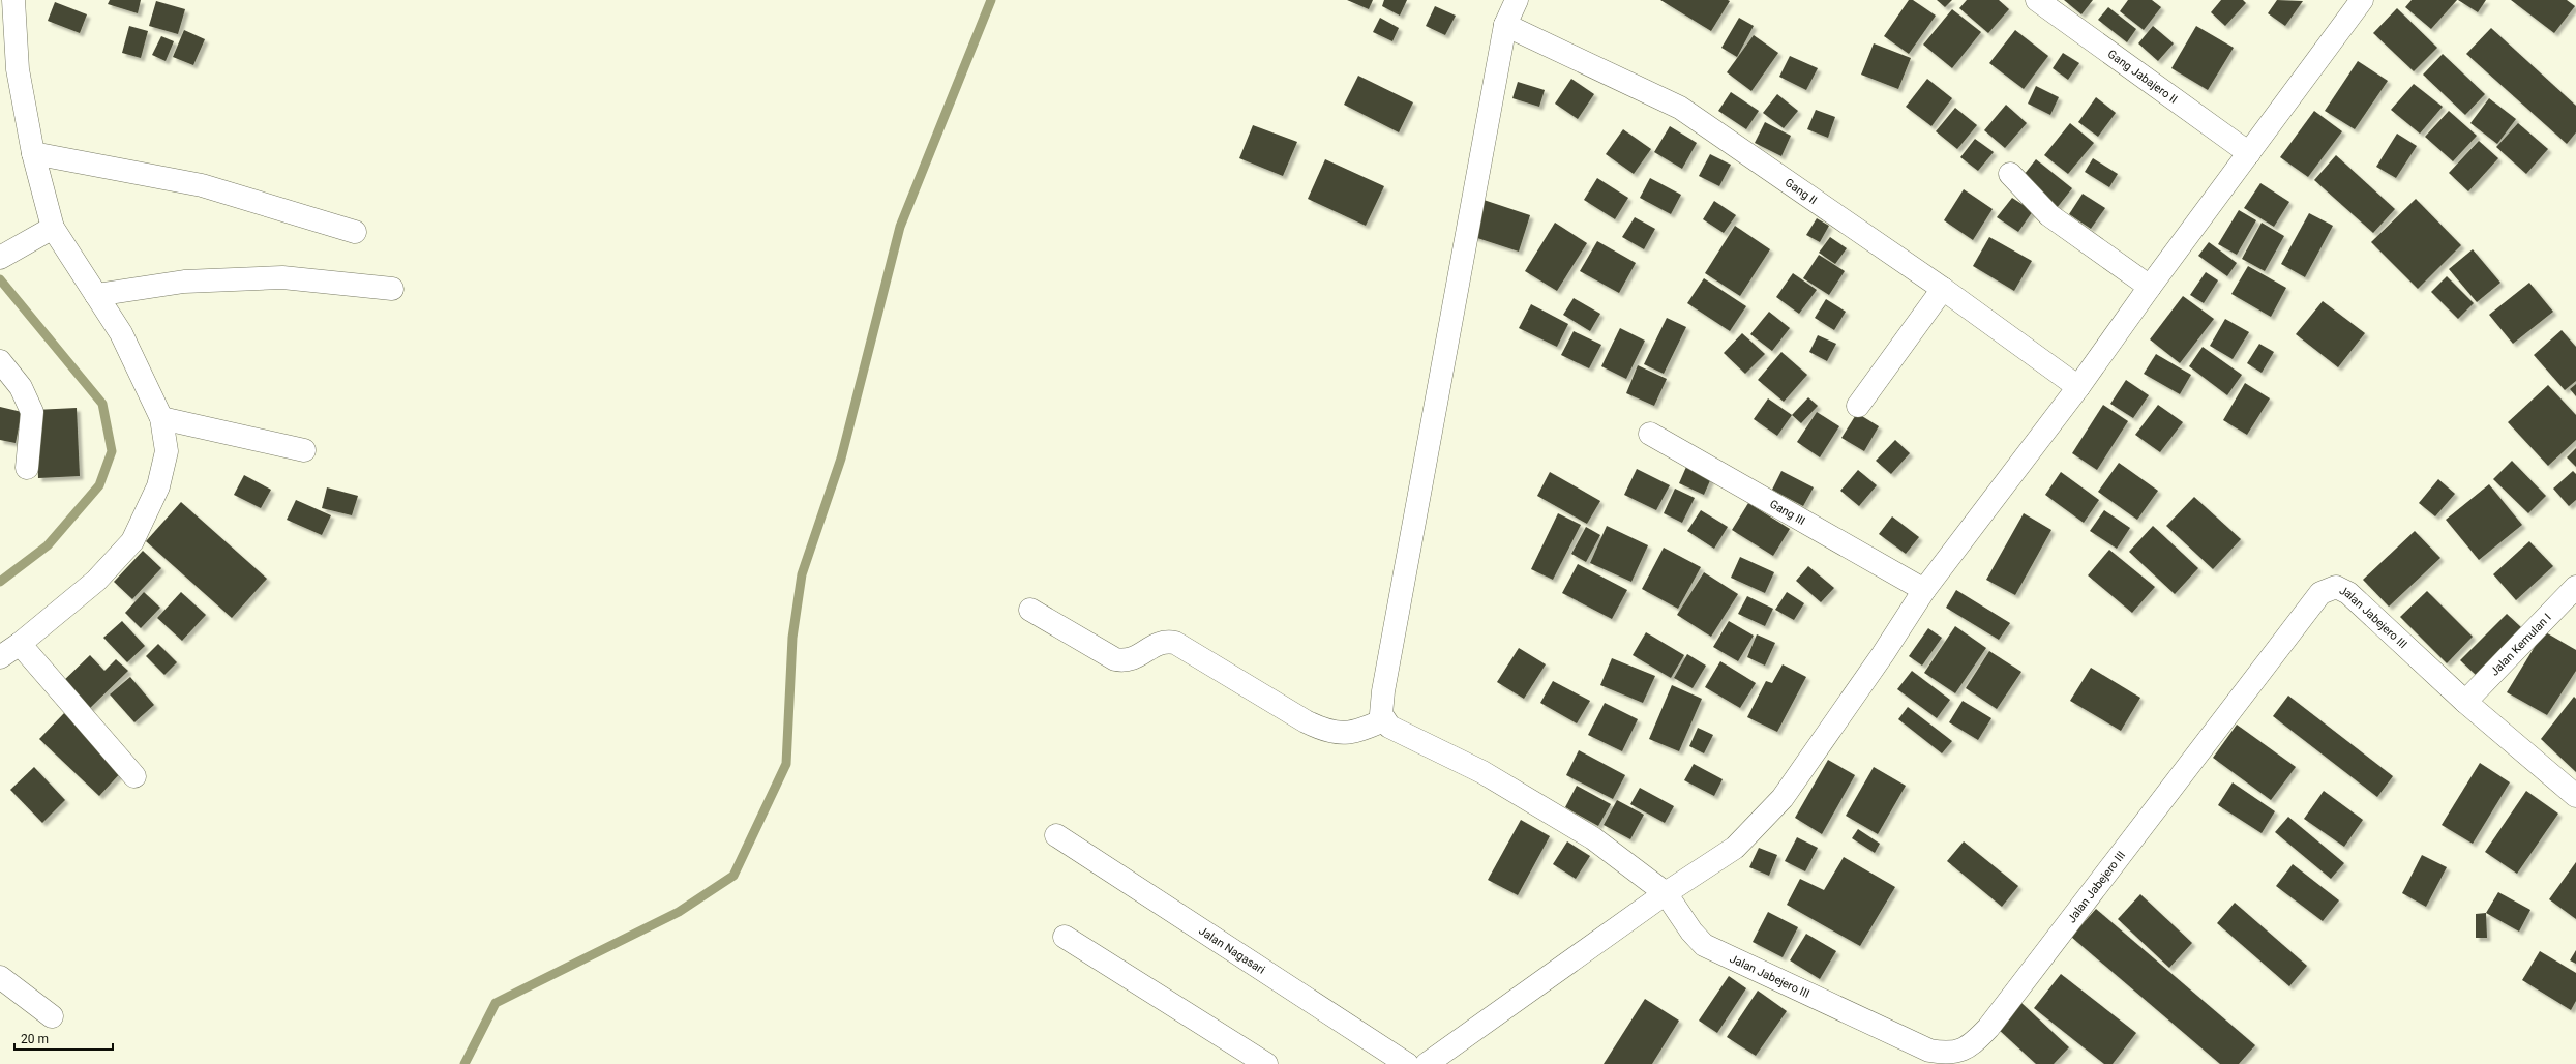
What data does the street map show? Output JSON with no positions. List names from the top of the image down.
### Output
{
  "streets": {
    "street": [
      "Gang Jabajero II",
      "Gang II",
      "Gang III",
      "Jalan Jabejero III",
      "Jalan Kemulan I",
      "Jalan Nagasari"
    ]
  },
  "crossings": [
    ["Jalan Jabejero III", "Jalan Kemulan I"]
  ],
  "scale_bar": "20 m"
}
